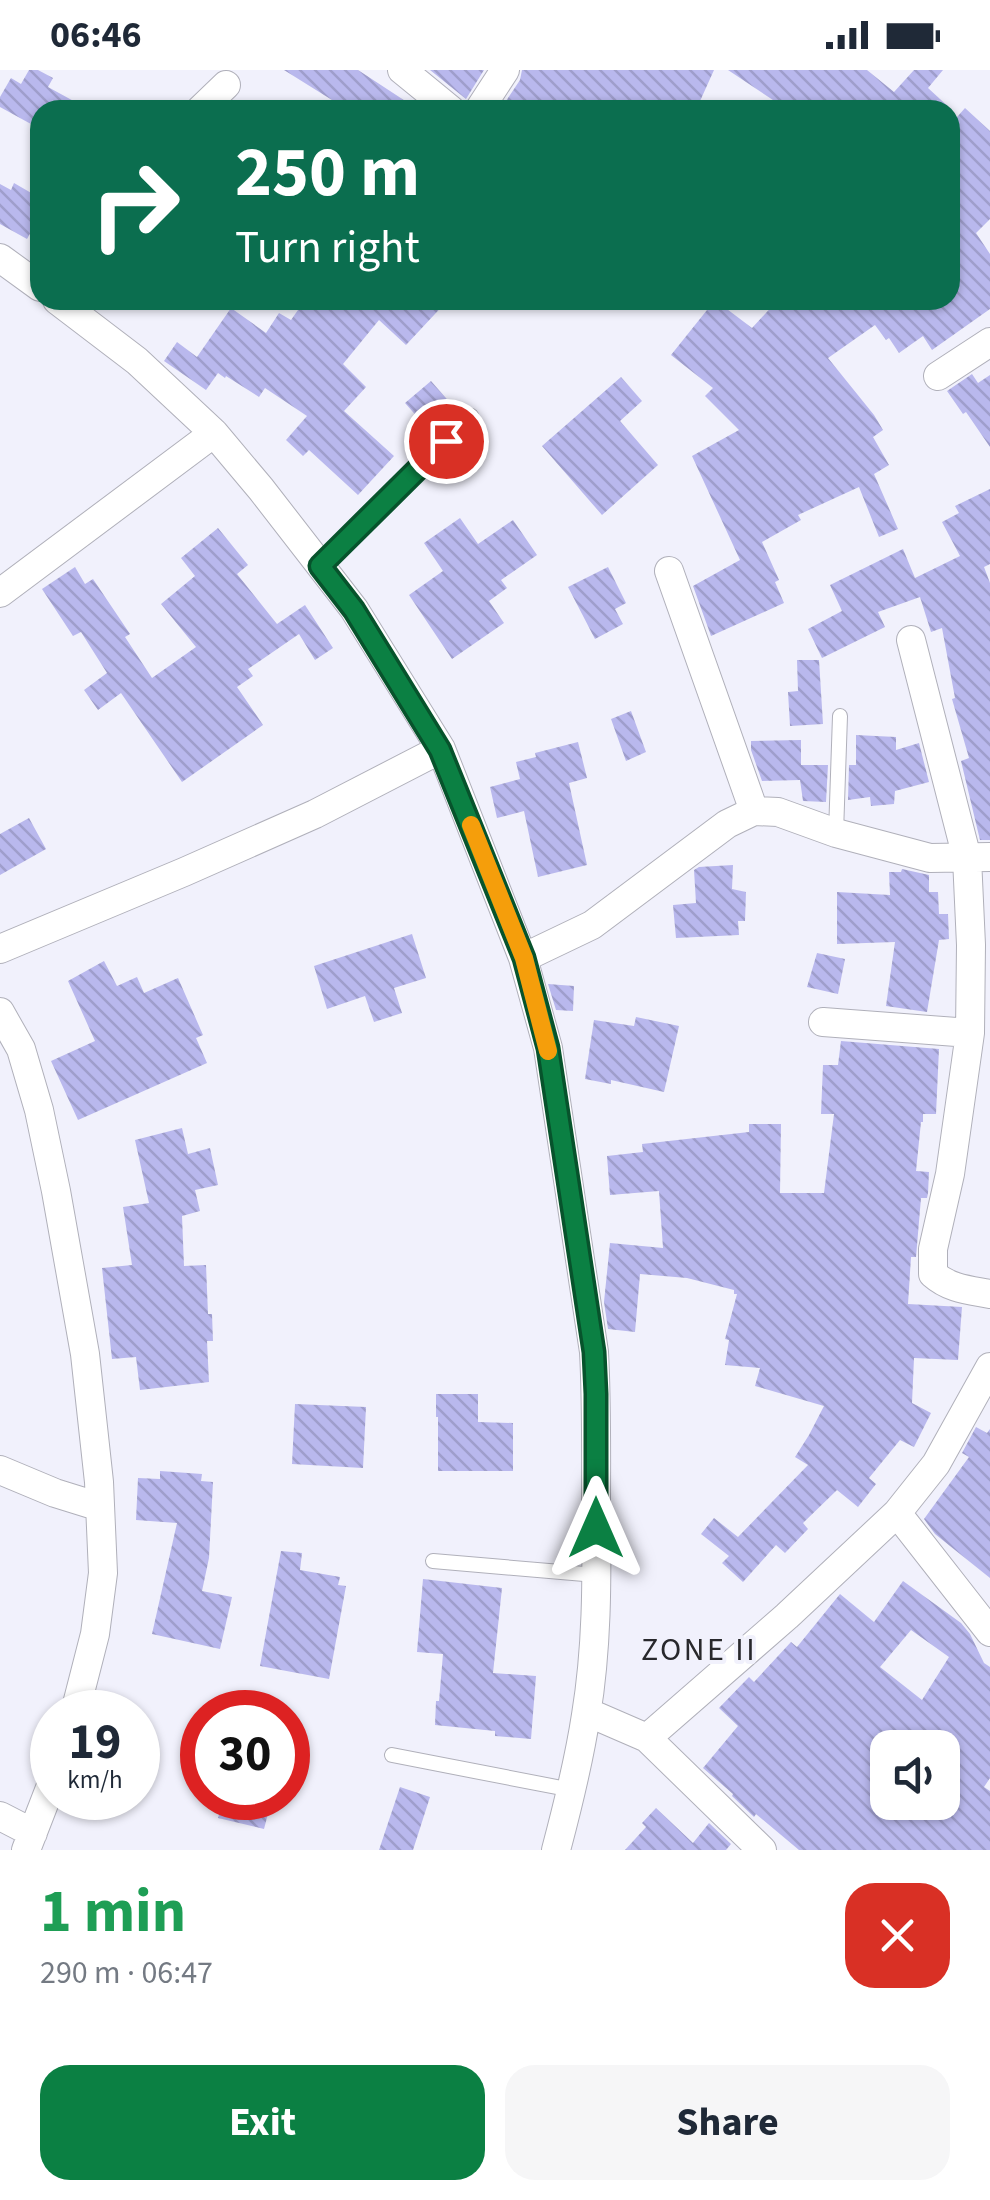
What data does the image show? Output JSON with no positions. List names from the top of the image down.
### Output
{
  "districts": ["ZONE II"],
  "page": {
    "status": "06:46",
    "turn": ["250 m", "Turn right"],
    "speed": "19 km/h",
    "limit": "30",
    "heading": ["1 min", "290 m · 06:47"],
    "buttons": ["Exit", "Share"]
  }
}
